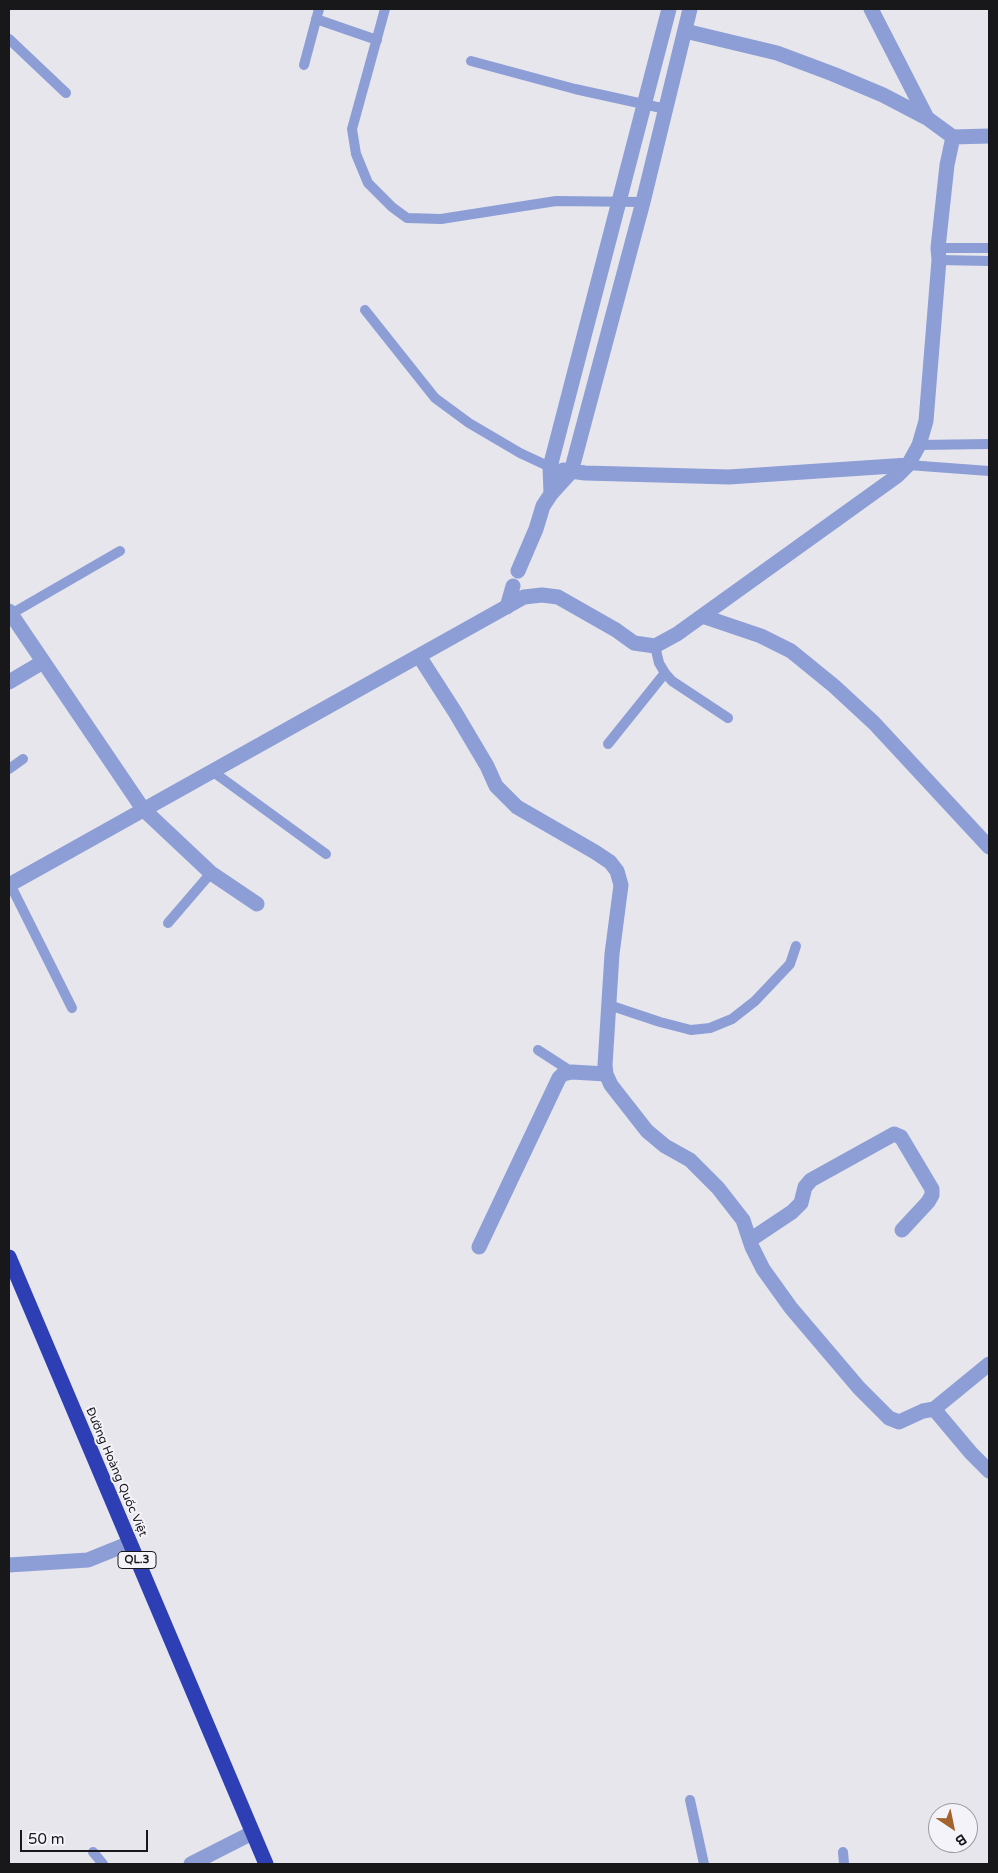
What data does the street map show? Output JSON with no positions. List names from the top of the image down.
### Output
{
  "streets": {
    "highway": ["Đường Hoàng Quốc Việt", "QL.3"]
  },
  "scale_bar": "50 m",
  "north": "bottom right"
}
